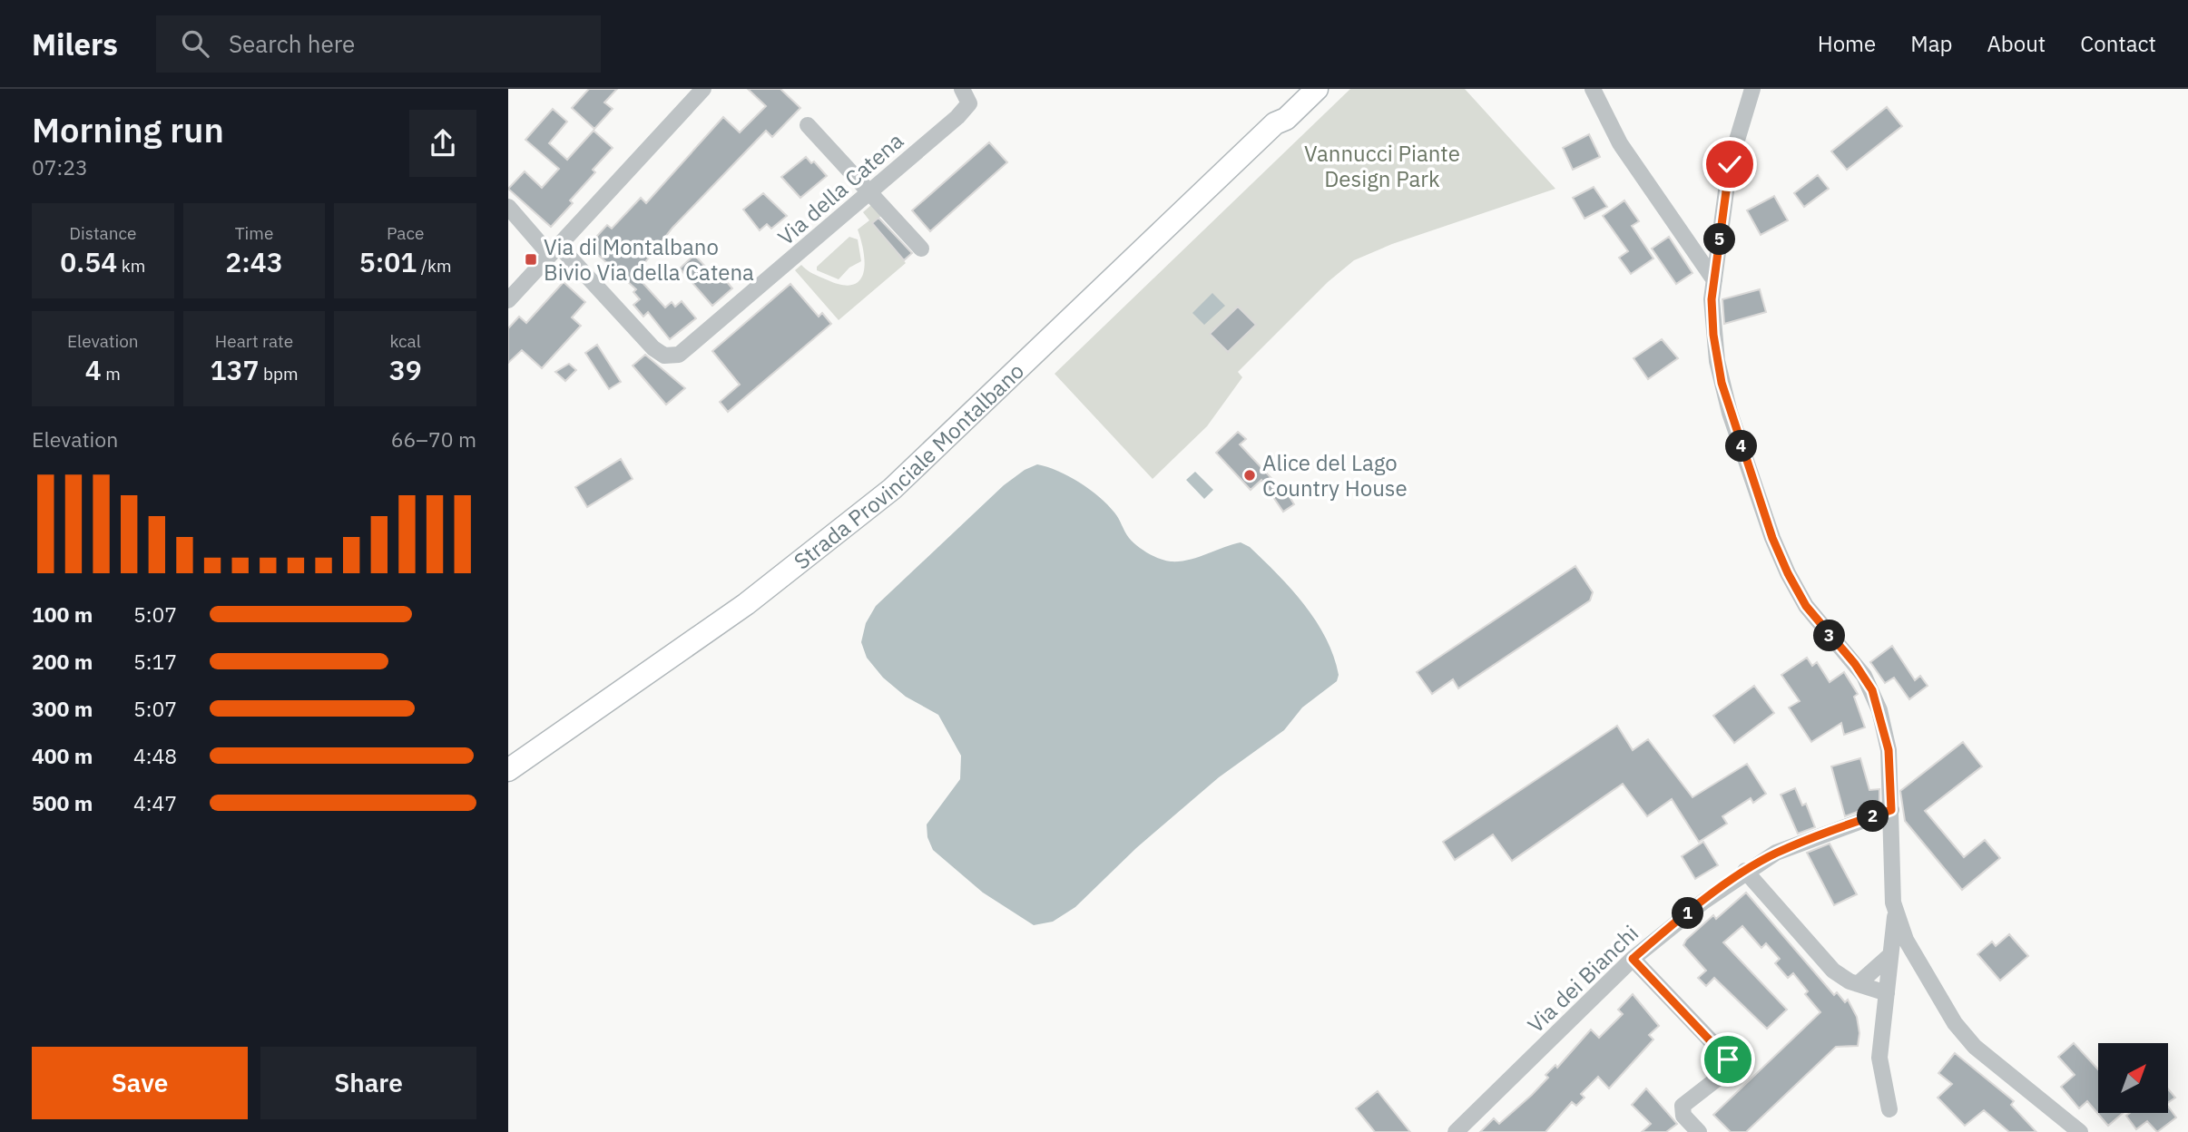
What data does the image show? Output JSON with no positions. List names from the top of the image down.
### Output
{
  "streets": {
    "main road": ["Strada Provinciale Montalbano"],
    "street": ["Via della Catena", "Via dei Bianchi"]
  },
  "parks": ["Vannucci Piante Design Park"],
  "places": {
    "transit": ["Via di Montalbano Bivio Via della Catena"],
    "other": ["Alice del Lago Country House"]
  },
  "north": "top right",
  "page": {
    "header": "Milers",
    "search": "Search here",
    "nav": [
      "Home",
      "Map",
      "About",
      "Contact"
    ],
    "heading": ["Morning run", "07:23"],
    "stats": [
      ["Distance", "0.54 km"],
      ["Time", "2:43"],
      ["Pace", "5:01 /km"],
      ["Elevation", "4 m"],
      ["Heart rate", "137 bpm"],
      ["kcal", "39"]
    ],
    "pins": [
      "5",
      "4",
      "3",
      "2",
      "1"
    ],
    "chart": ["Elevation", "66–70 m"],
    "list": [
      {
        "name": "100 m",
        "note": "5:07"
      },
      {
        "name": "200 m",
        "note": "5:17"
      },
      {
        "name": "300 m",
        "note": "5:07"
      },
      {
        "name": "400 m",
        "note": "4:48"
      },
      {
        "name": "500 m",
        "note": "4:47"
      }
    ],
    "buttons": ["Save", "Share"]
  }
}
